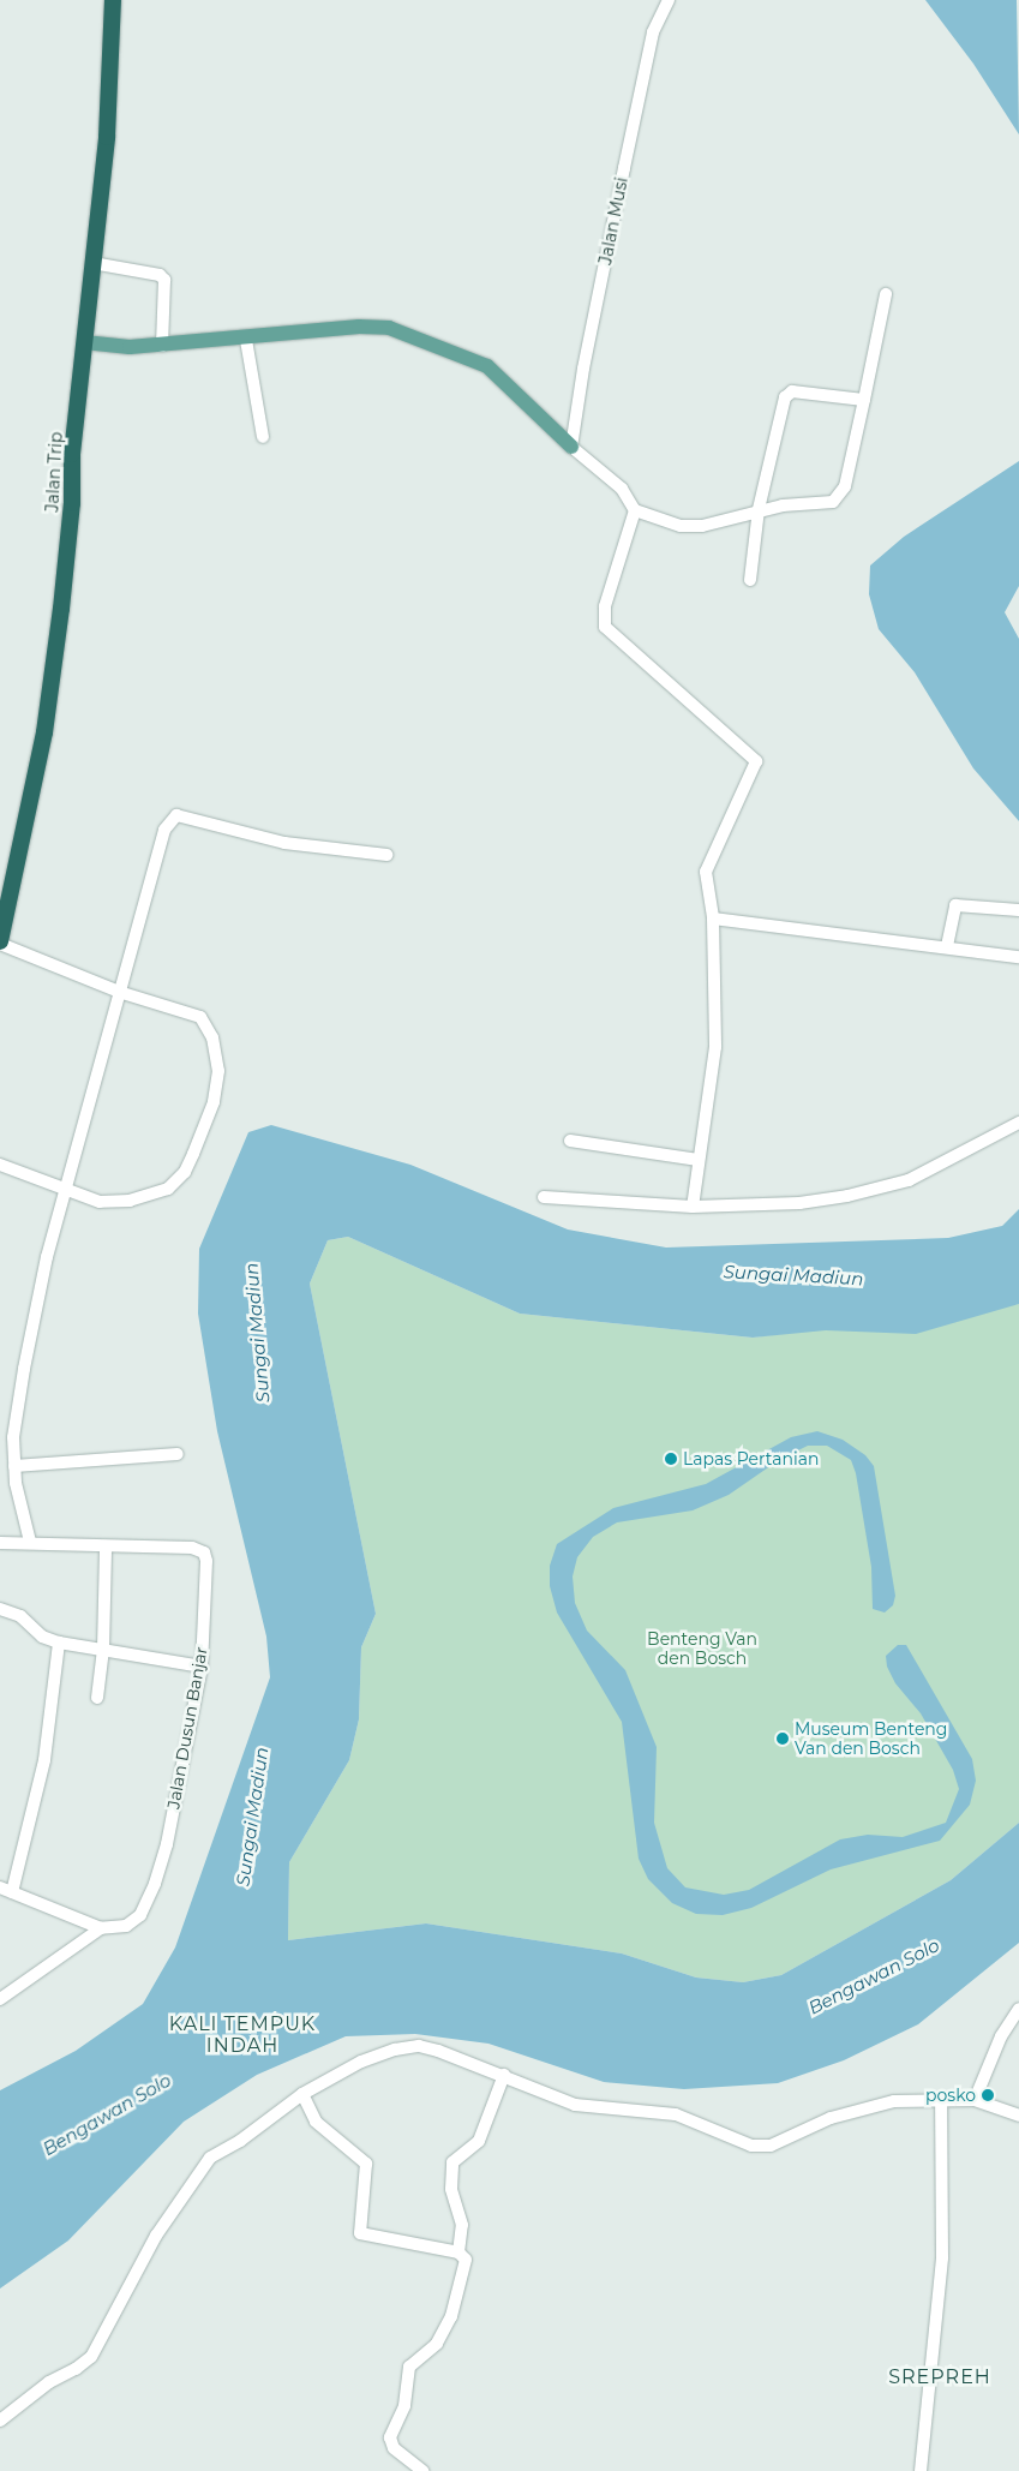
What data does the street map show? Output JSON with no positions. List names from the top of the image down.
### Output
{
  "streets": {
    "highway": ["Jalan Trip"],
    "street": ["Jalan Musi", "Jalan Dusun Banjar"]
  },
  "districts": ["KALI TEMPUK INDAH", "SREPREH"],
  "water": ["Sungai Madiun", "Bengawan Solo"],
  "parks": ["Benteng Van den Bosch"],
  "places": ["Lapas Pertanian", "Museum Benteng Van den Bosch", "posko"]
}
